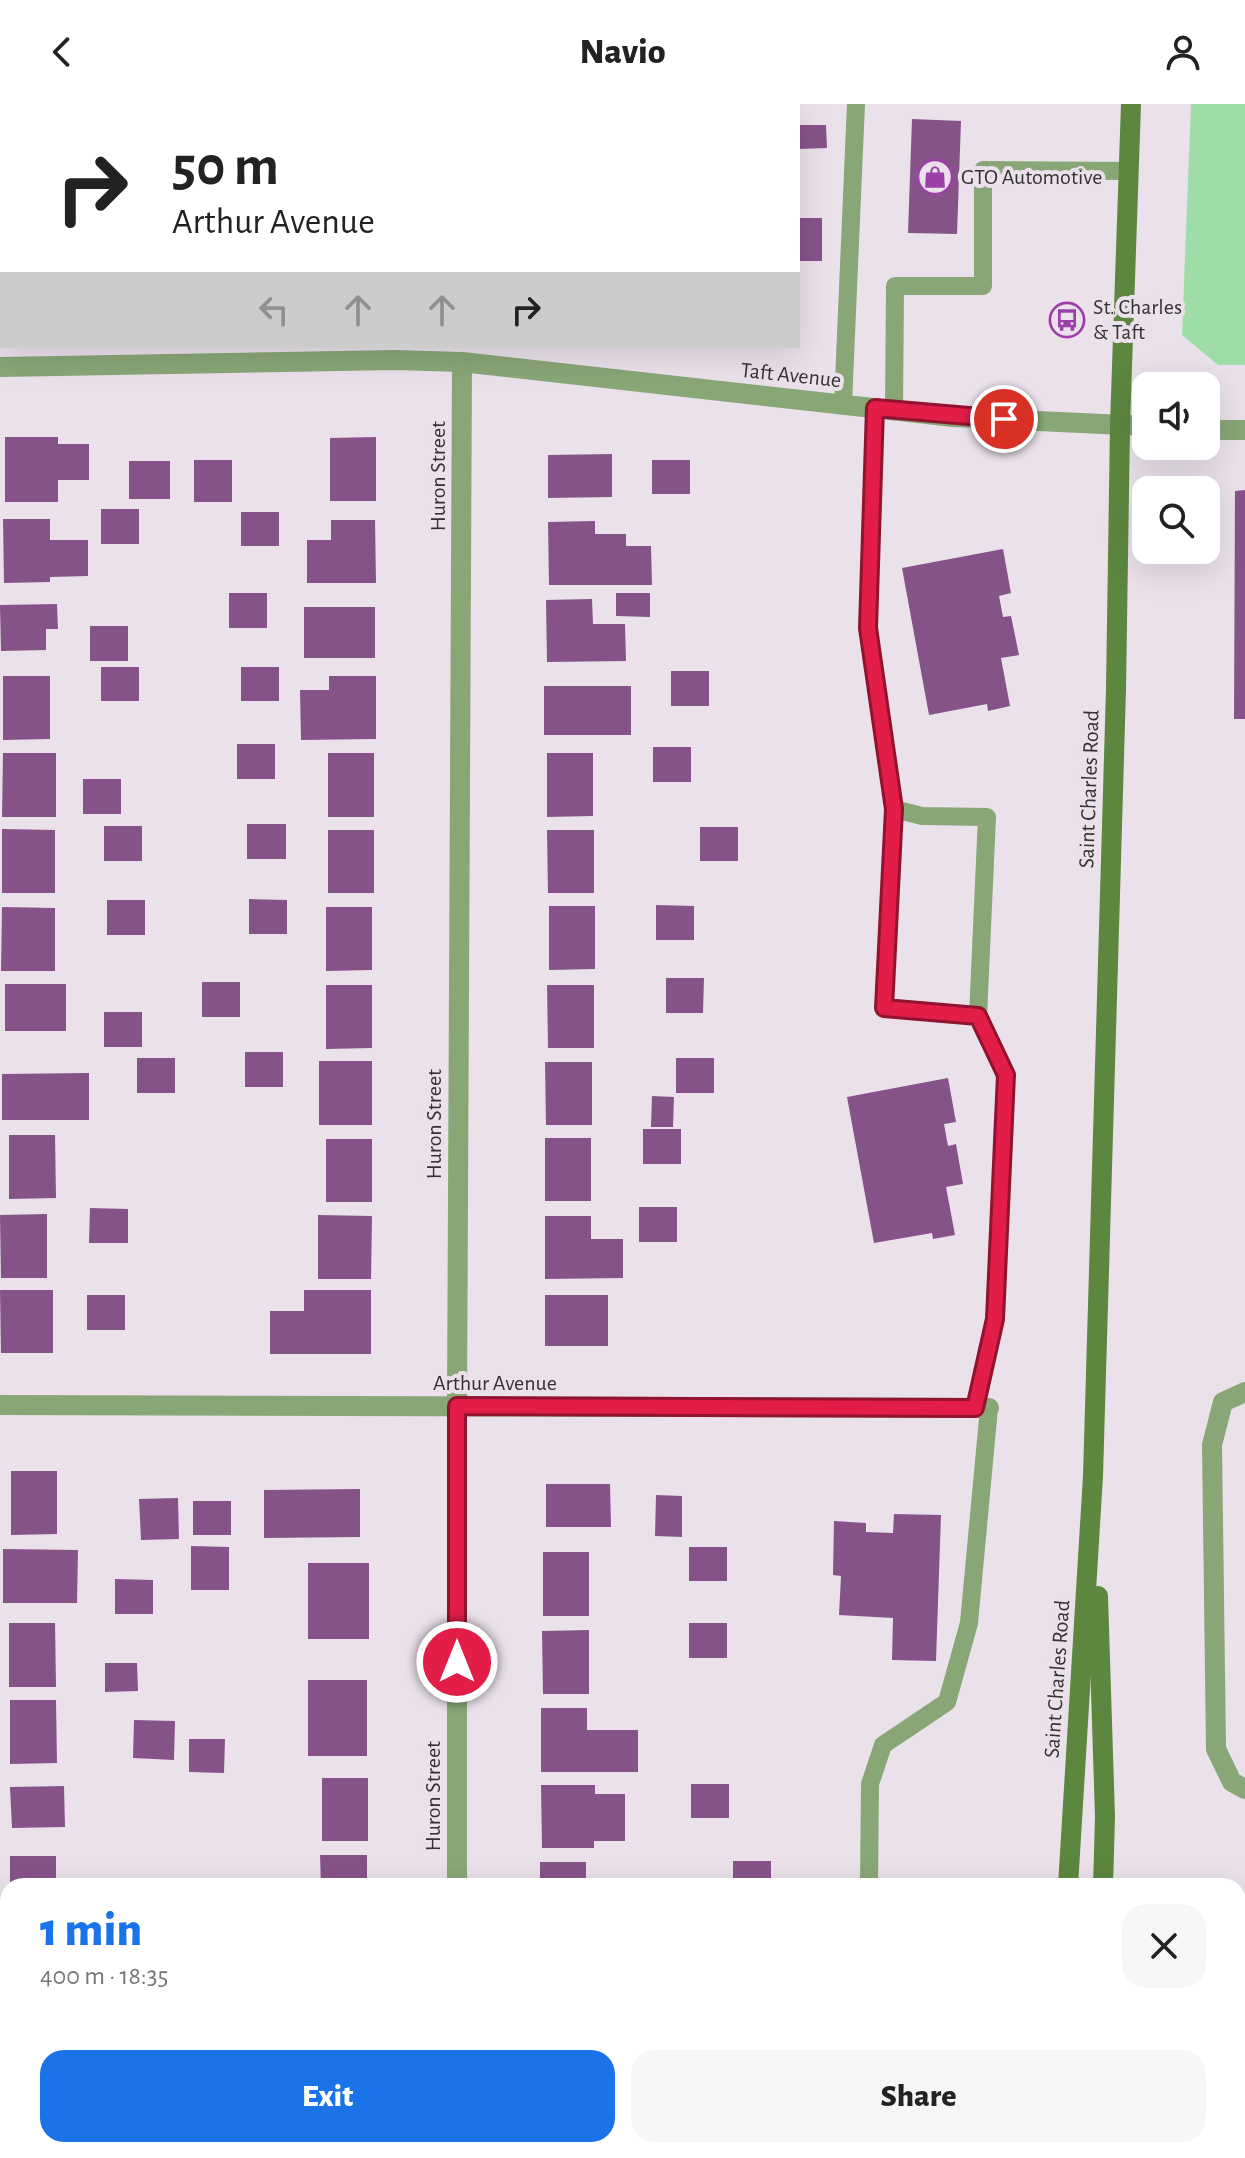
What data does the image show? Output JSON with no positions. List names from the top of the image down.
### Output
{
  "streets": {
    "main road": ["Saint Charles Road"],
    "street": ["Taft Avenue", "Huron Street", "Arthur Avenue"]
  },
  "crossings": [
    ["Taft Avenue", "Huron Street"],
    ["Taft Avenue", "Saint Charles Road"],
    ["Huron Street", "Arthur Avenue"]
  ],
  "places": {
    "shop": ["GTO Automotive"],
    "bus stop": ["St. Charles & Taft"]
  },
  "page": {
    "header": "Navio",
    "turn": ["50 m", "Arthur Avenue"],
    "heading": ["1 min", "400 m · 18:35"],
    "buttons": ["Exit", "Share"]
  }
}
